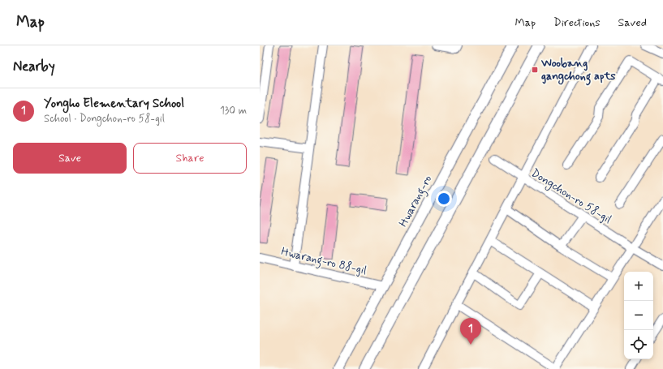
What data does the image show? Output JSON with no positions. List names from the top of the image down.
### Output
{
  "streets": {
    "main road": ["Hwarang-ro"],
    "street": ["Dongchon-ro 58-gil", "Hwarang-ro 88-gil"]
  },
  "crossings": [
    ["Hwarang-ro", "Hwarang-ro 88-gil"]
  ],
  "places": {
    "transit": ["Woobang gangchong apts"]
  },
  "page": {
    "header": "Map",
    "nav": ["Map", "Directions", "Saved"],
    "heading": "Nearby",
    "list": [
      {
        "mark": "1",
        "name": "Yongho Elementary School",
        "note": "School · Dongchon-ro 58-gil",
        "value": "130 m"
      }
    ],
    "buttons": ["Save", "Share"],
    "map_buttons": ["+", "−"],
    "pins": "1"
  }
}
